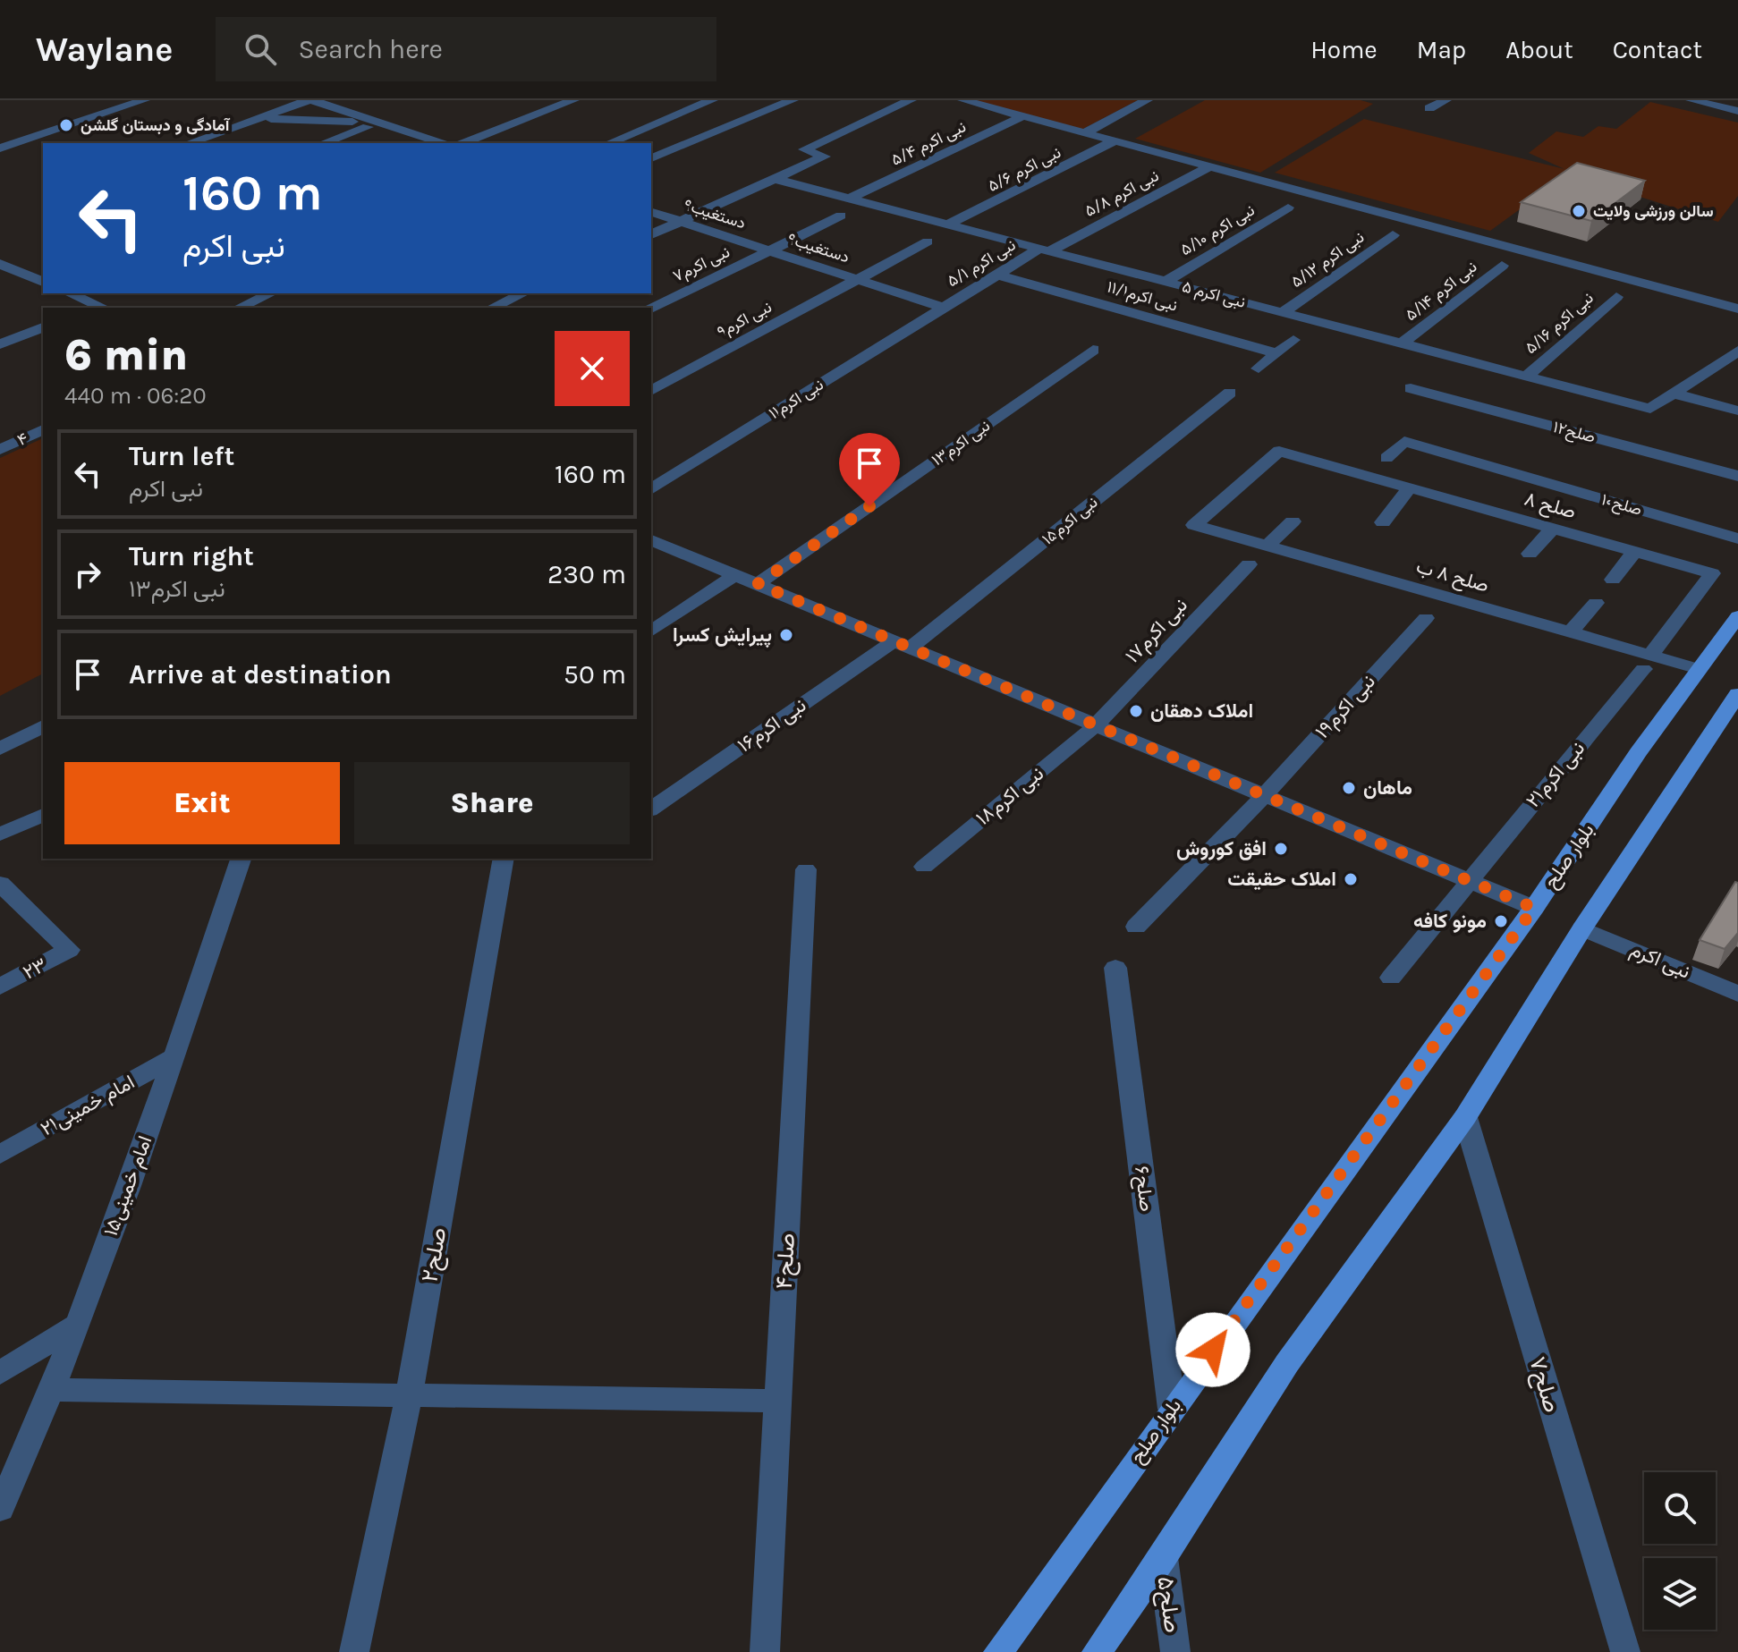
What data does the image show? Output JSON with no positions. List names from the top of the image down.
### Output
{
  "streets": {
    "main road": ["بلوار صلح"],
    "street": [
      "نبی اکرم ۵/۴",
      "نبی اکرم ۵/۶",
      "نبی اکرم ۵/۸",
      "دستغیب۹",
      "نبی اکرم ۵/۱۰",
      "۹دستغیب",
      "نبی اکرم ۵/۱۲",
      "نبی اکرم ۵/۱",
      "نبی اکرم۷",
      "نبی اکرم ۵/۱۴",
      "نبی اکرم ۵",
      "نبی اکرم۱۱/۱",
      "نبی اکرم۹",
      "نبی اکرم ۵/۱۶",
      "نبی اکرم۱۱",
      "صلح۱۲",
      "۴",
      "نبی اکرم۱۳",
      "صلح۱۰",
      "۸ صلح",
      "نبی اکرم۱۵",
      "صلح ۸ ب",
      "نبی اکرم۱۷",
      "نبی اکرم۱۹",
      "نبی اکرم۱۶",
      "نبی اکرم۲۱",
      "نبی اکرم۱۸",
      "نبی اکرم",
      "۲۳",
      "امام خمینی۲۱",
      "۱۵امام خمینی",
      "صلح۶",
      "صلح۲",
      "صلح۴",
      "صلح۷",
      "صلح۵"
    ]
  },
  "crossings": [
    ["نبی اکرم ۵/۴", "نبی اکرم ۵"],
    ["نبی اکرم ۵/۶", "نبی اکرم ۵"],
    ["نبی اکرم ۵/۸", "نبی اکرم ۵/۱"],
    ["نبی اکرم ۵/۸", "نبی اکرم ۵"],
    ["دستغیب۹", "۹دستغیب"],
    ["دستغیب۹", "نبی اکرم۷"],
    ["نبی اکرم ۵/۱۰", "نبی اکرم ۵"],
    ["۹دستغیب", "نبی اکرم۷"],
    ["۹دستغیب", "نبی اکرم۹"],
    ["نبی اکرم ۵/۱۲", "نبی اکرم ۵"],
    ["نبی اکرم ۵/۱", "نبی اکرم ۵"],
    ["نبی اکرم ۵/۱", "نبی اکرم۱۱/۱"],
    ["نبی اکرم ۵/۱", "نبی اکرم۱۱"],
    ["نبی اکرم ۵/۱۴", "نبی اکرم ۵"],
    ["نبی اکرم ۵", "نبی اکرم ۵/۱۶"],
    ["۸ صلح", "صلح ۸ ب"],
    ["۸ صلح", "نبی اکرم۲۱"],
    ["نبی اکرم۱۵", "نبی اکرم۱۶"],
    ["صلح ۸ ب", "نبی اکرم۲۱"],
    ["صلح ۸ ب", "بلوار صلح"],
    ["نبی اکرم۱۷", "نبی اکرم۱۸"],
    ["بلوار صلح", "صلح۶"],
    ["امام خمینی۲۱", "۱۵امام خمینی"]
  ],
  "places": [
    "آمادگی و دبستان گلشن",
    "سالن ورزشی ولایت",
    "پیرایش کسرا",
    "املاک دهقان",
    "ماهان",
    "افق کوروش",
    "املاک حقیقت",
    "مونو کافه"
  ],
  "page": {
    "header": "Waylane",
    "search": "Search here",
    "nav": [
      "Home",
      "Map",
      "About",
      "Contact"
    ],
    "turn": ["160 m", "نبی اکرم"],
    "heading": ["6 min", "440 m · 06:20"],
    "list": [
      {
        "name": "Turn left",
        "note": "نبی اکرم",
        "value": "160 m"
      },
      {
        "name": "Turn right",
        "note": "نبی اکرم۱۳",
        "value": "230 m"
      },
      {
        "name": "Arrive at destination",
        "value": "50 m"
      }
    ],
    "buttons": ["Exit", "Share"]
  }
}
